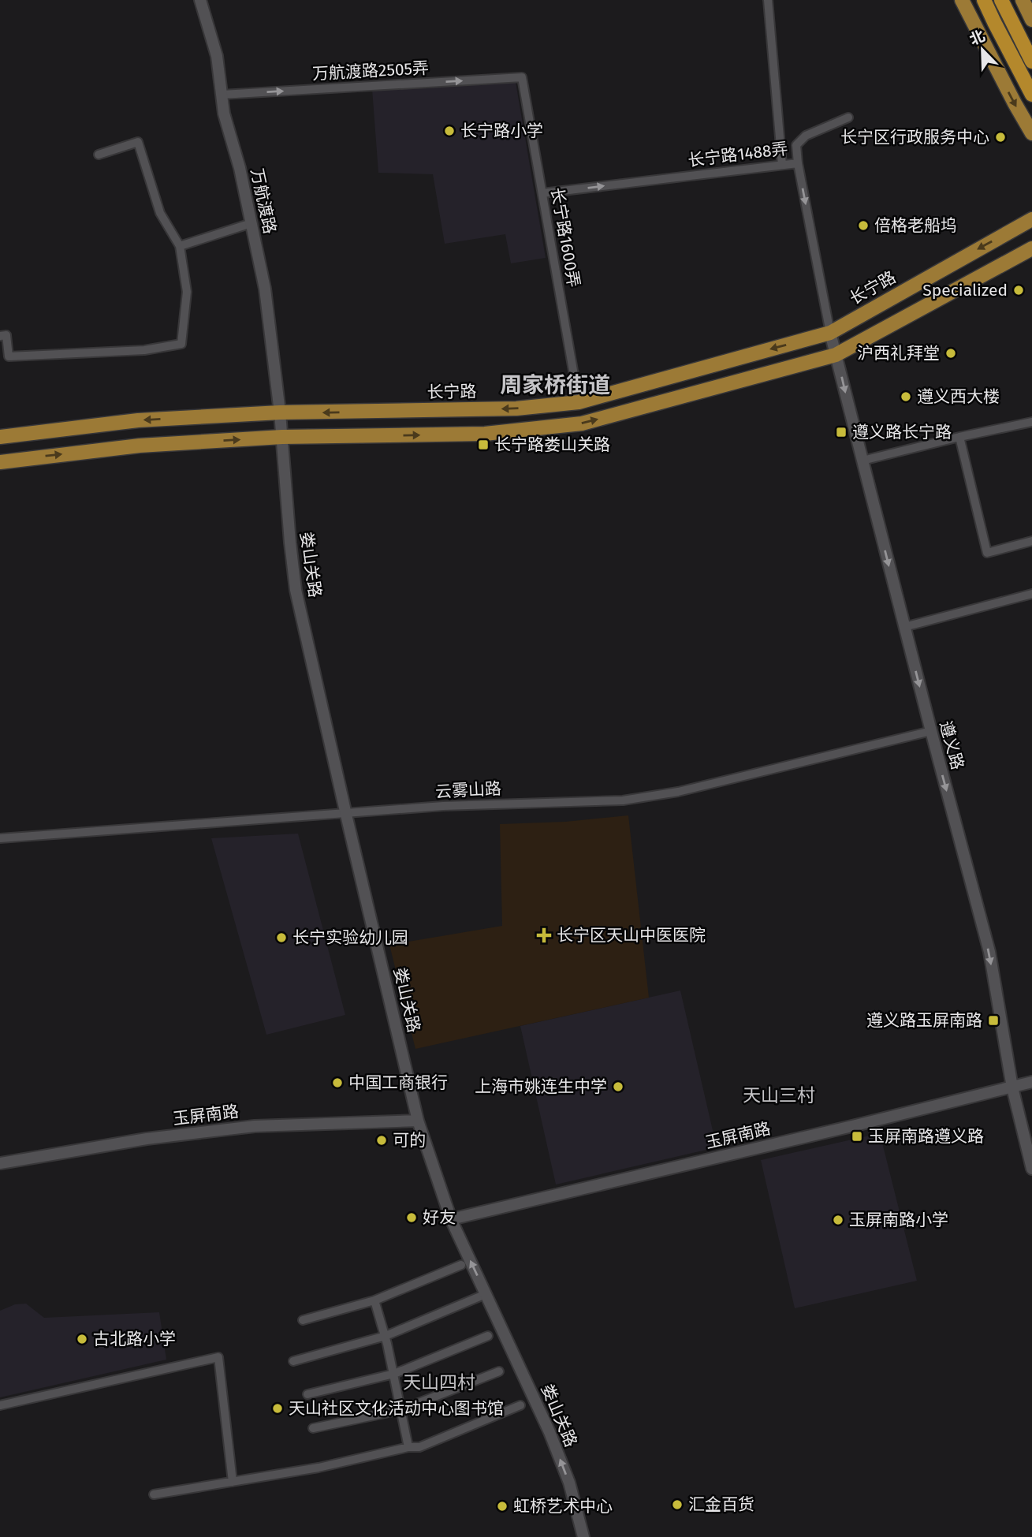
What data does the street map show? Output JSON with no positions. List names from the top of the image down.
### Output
{
  "streets": {
    "main road": ["长宁路"],
    "street": [
      "万航渡路2505弄",
      "长宁路1488弄",
      "万航渡路",
      "长宁路1600弄",
      "娄山关路",
      "遵义路",
      "云雾山路",
      "玉屏南路"
    ]
  },
  "crossings": [
    ["万航渡路2505弄", "万航渡路"],
    ["万航渡路2505弄", "长宁路1600弄"],
    ["长宁路1488弄", "长宁路1600弄"],
    ["长宁路1488弄", "长宁路"],
    ["长宁路1488弄", "遵义路"],
    ["万航渡路", "长宁路"],
    ["万航渡路", "娄山关路"],
    ["长宁路1600弄", "长宁路"],
    ["长宁路", "娄山关路"],
    ["长宁路", "遵义路"],
    ["娄山关路", "云雾山路"],
    ["娄山关路", "玉屏南路"],
    ["遵义路", "云雾山路"],
    ["遵义路", "玉屏南路"]
  ],
  "one_way": ["万航渡路2505弄", "遵义路"],
  "districts": ["周家桥街道", "天山三村", "天山四村"],
  "places": {
    "other": [
      "长宁路小学",
      "长宁区行政服务中心",
      "倍格老船坞",
      "Specialized",
      "沪西礼拜堂",
      "遵义西大楼",
      "长宁实验幼儿园",
      "中国工商银行",
      "上海市姚连生中学",
      "可的",
      "好友",
      "玉屏南路小学",
      "古北路小学",
      "天山社区文化活动中心图书馆",
      "汇金百货",
      "虹桥艺术中心"
    ],
    "transit": [
      "遵义路长宁路",
      "长宁路娄山关路",
      "遵义路玉屏南路",
      "玉屏南路遵义路"
    ],
    "health": ["长宁区天山中医医院"]
  },
  "north": "top left"
}
